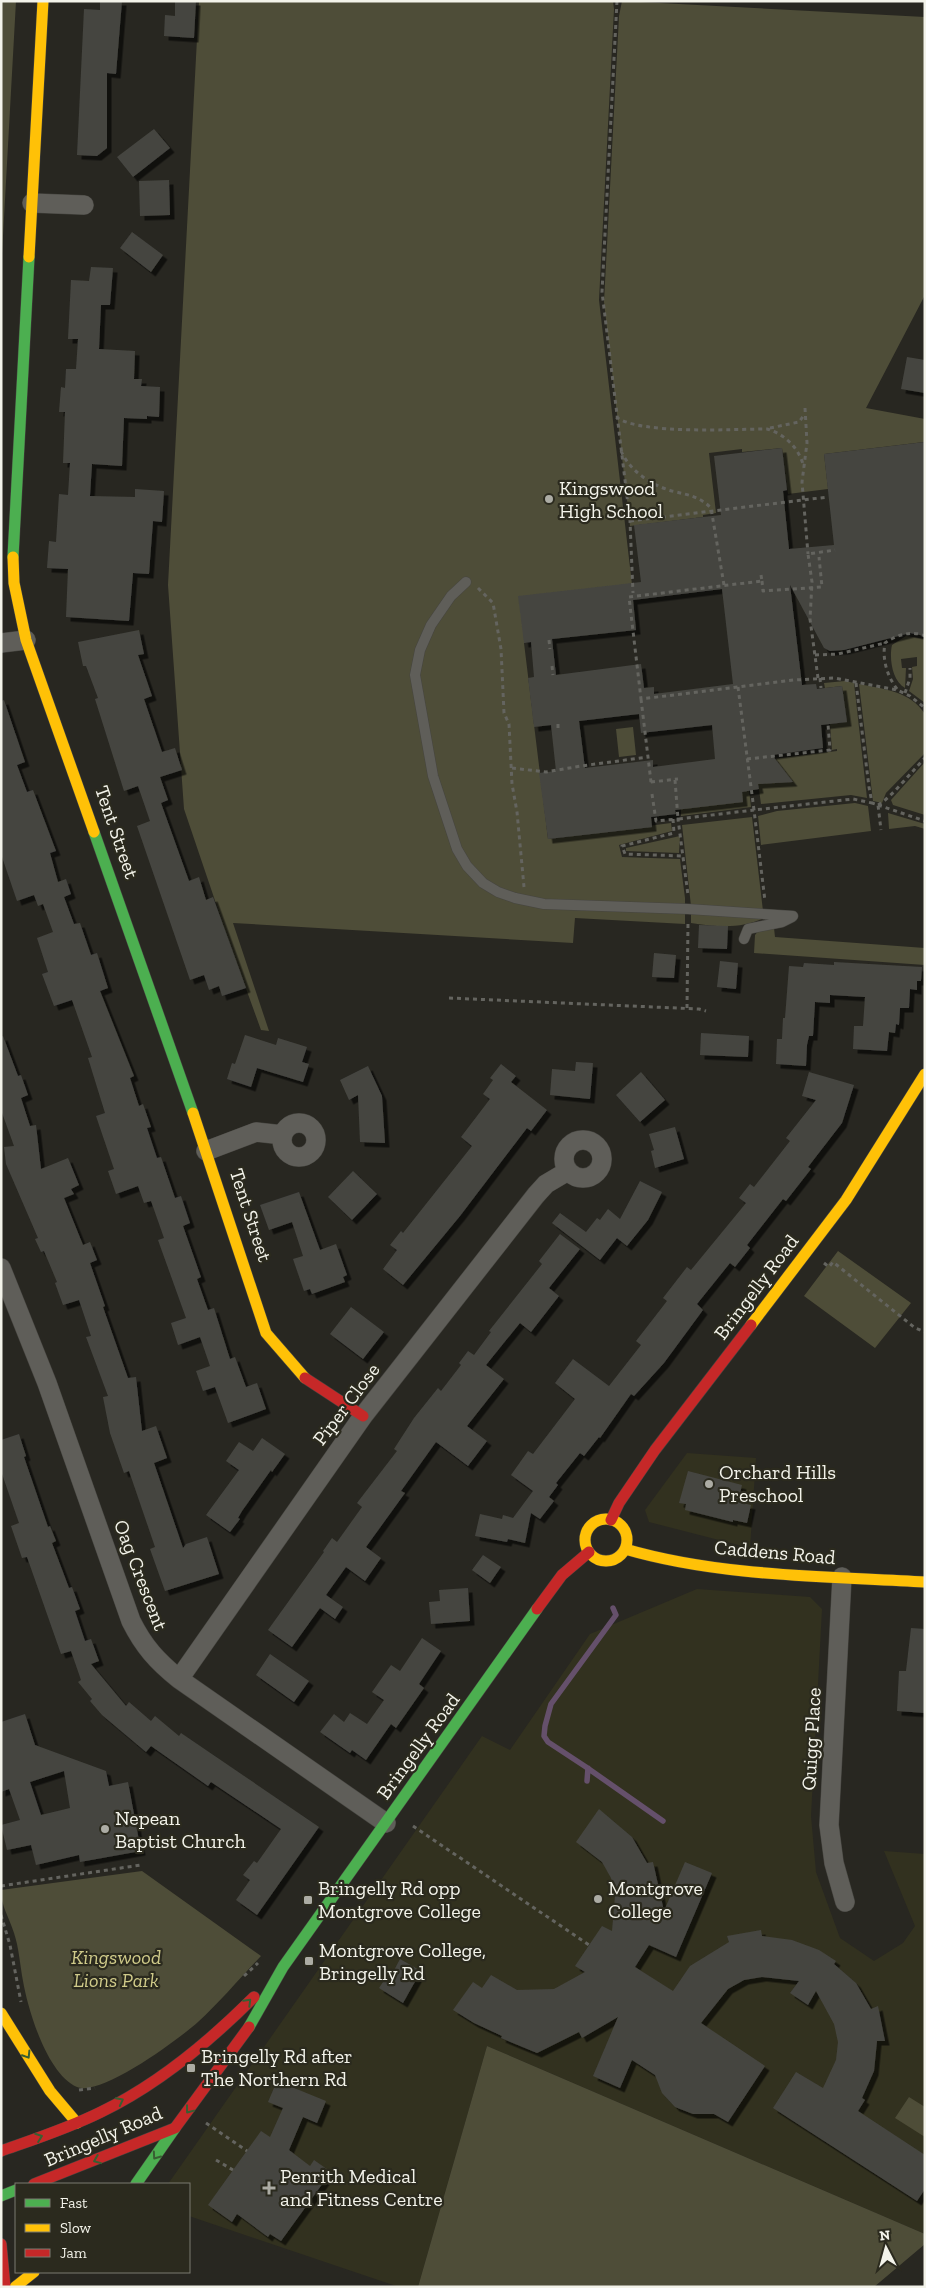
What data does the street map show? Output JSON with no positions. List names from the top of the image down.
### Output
{
  "streets": {
    "main road": ["Tent Street", "Bringelly Road", "Caddens Road"],
    "street": ["Piper Close", "Oag Crescent", "Quigg Place"]
  },
  "crossings": [
    ["Tent Street", "Piper Close"],
    ["Bringelly Road", "Caddens Road"],
    ["Bringelly Road", "Oag Crescent"],
    ["Piper Close", "Oag Crescent"],
    ["Caddens Road", "Quigg Place"]
  ],
  "parks": ["Kingswood Lions Park"],
  "places": {
    "other": [
      "Kingswood High School",
      "Orchard Hills Preschool",
      "Nepean Baptist Church",
      "Montgrove College"
    ],
    "transit": ["Bringelly Rd opp Montgrove College", "Montgrove College, Bringelly Rd", "Bringelly Rd after The Northern Rd"],
    "health": ["Penrith Medical and Fitness Centre"]
  },
  "legend": ["Fast", "Slow", "Jam"],
  "north": "top"
}
